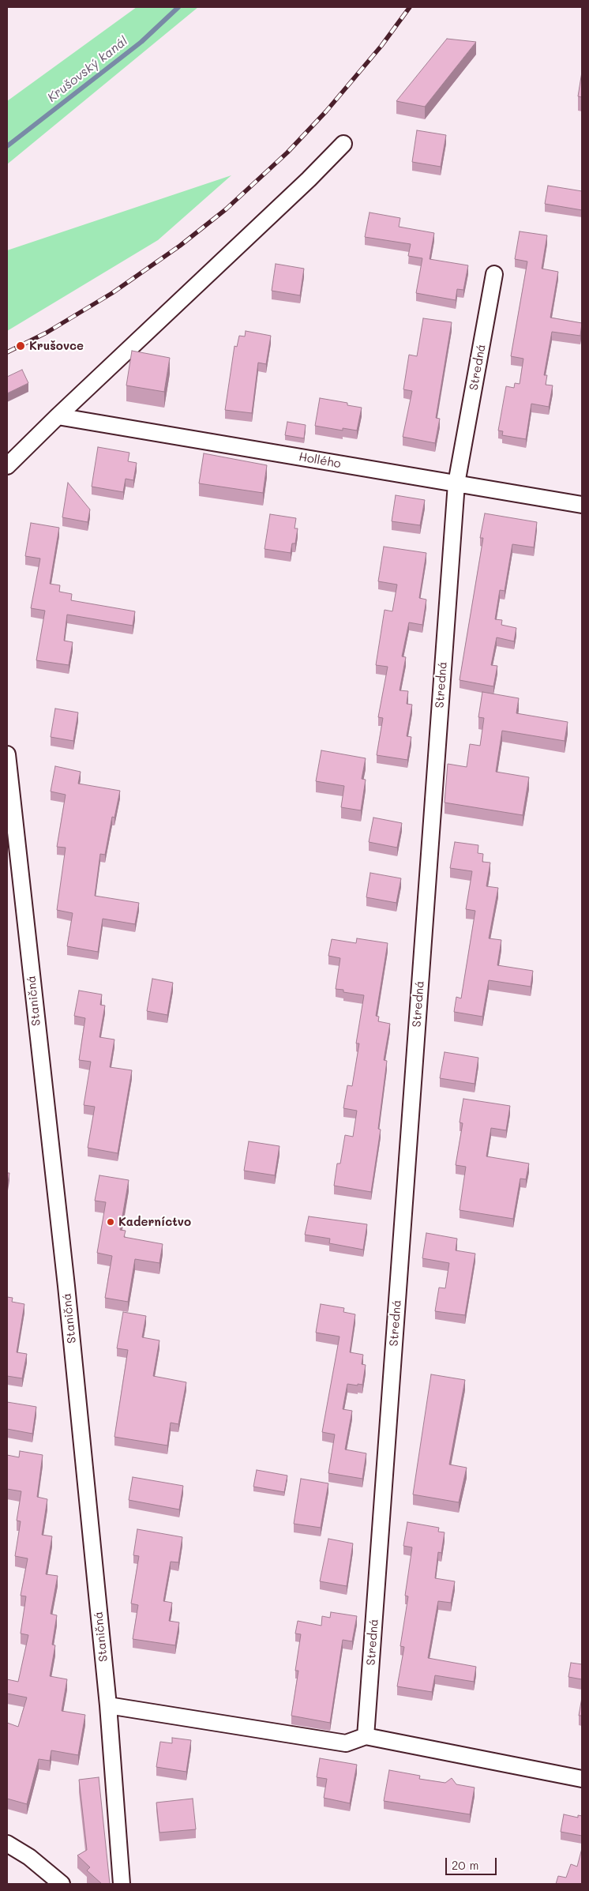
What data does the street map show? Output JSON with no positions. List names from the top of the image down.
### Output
{
  "streets": {
    "street": ["Stredná", "Hollého", "Staničná"]
  },
  "crossings": [
    ["Stredná", "Hollého"]
  ],
  "water": ["Krušovský kanál"],
  "places": ["Krušovce", "Kaderníctvo"],
  "scale_bar": "20 m"
}
